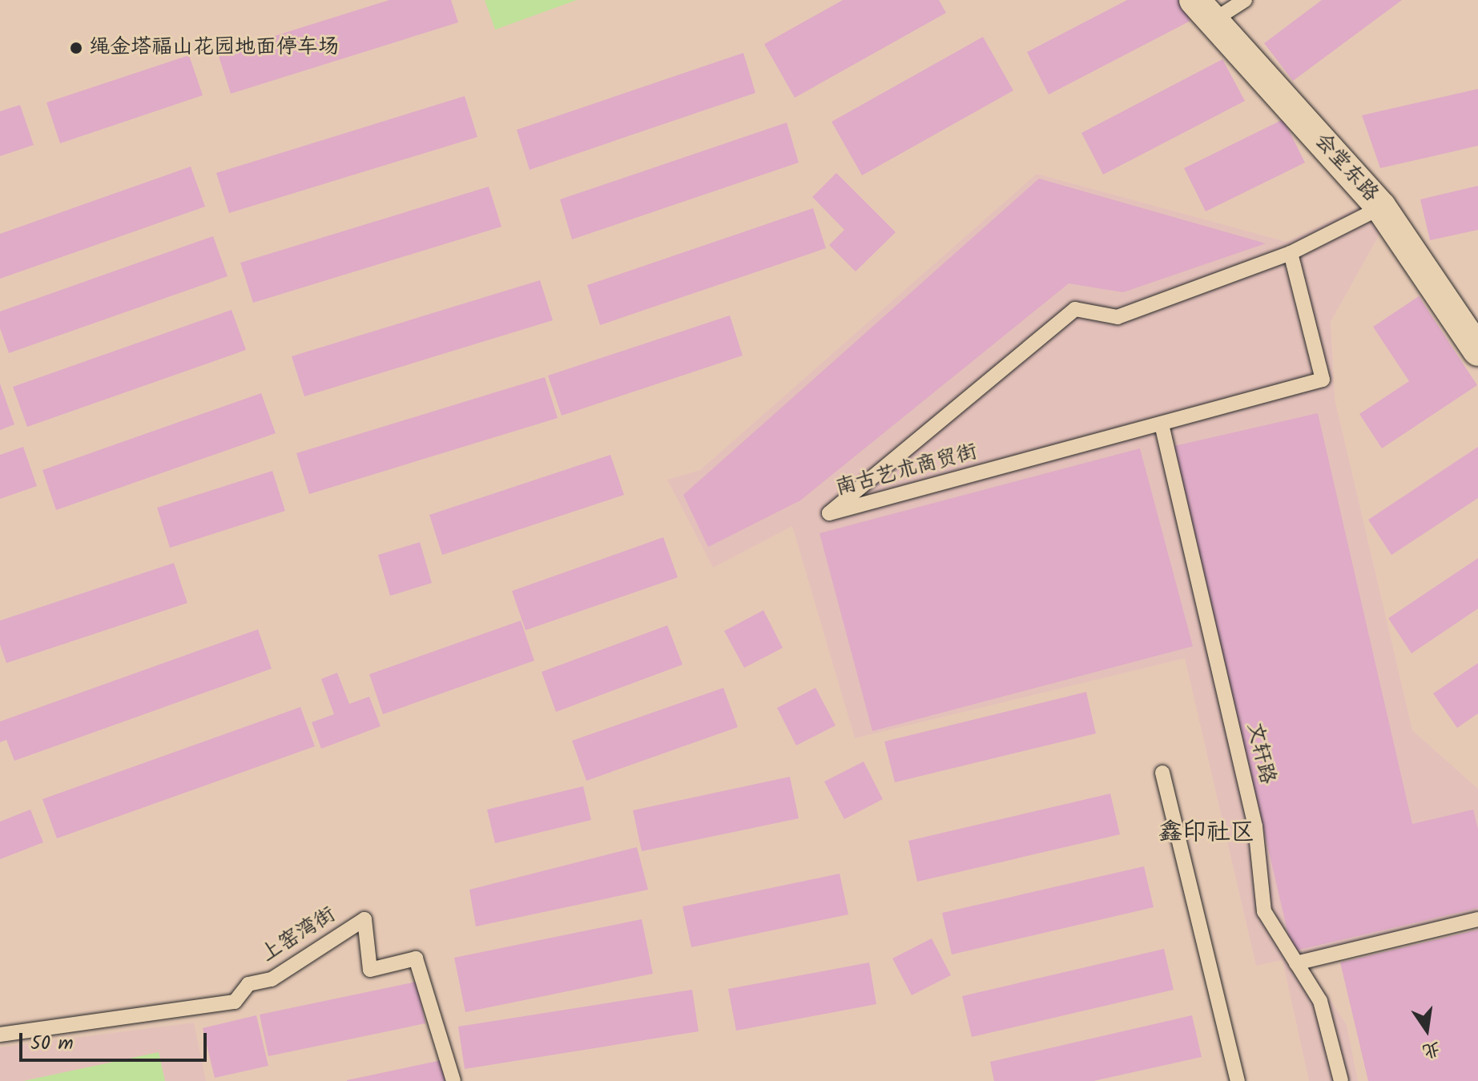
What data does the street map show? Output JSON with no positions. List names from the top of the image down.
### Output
{
  "streets": {
    "street": ["会堂东路"],
    "lane": ["南古艺术商贸街", "文轩路", "上窑湾街"]
  },
  "crossings": [
    ["会堂东路", "南古艺术商贸街"],
    ["南古艺术商贸街", "文轩路"]
  ],
  "districts": ["鑫印社区"],
  "places": ["绳金塔福山花园地面停车场"],
  "scale_bar": "50 m",
  "north": "bottom"
}
